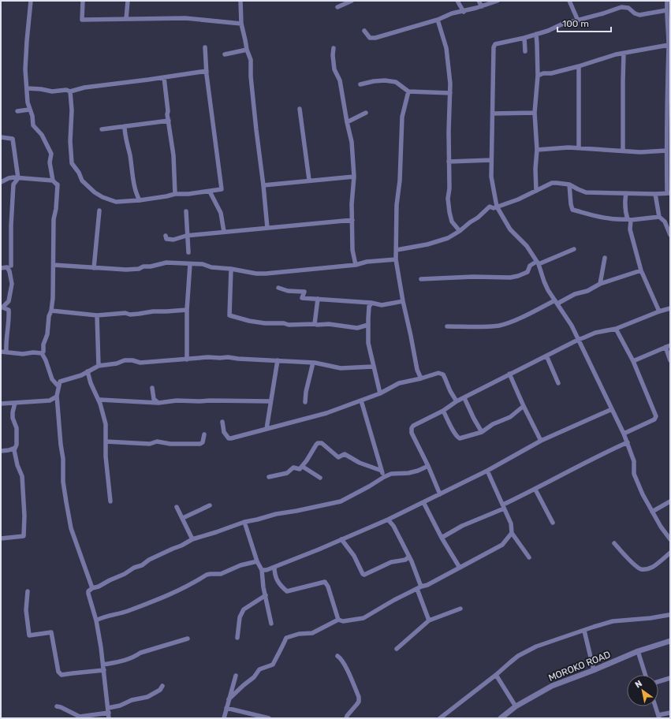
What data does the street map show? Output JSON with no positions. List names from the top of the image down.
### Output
{
  "streets": {
    "street": ["MOROKO ROAD"]
  },
  "scale_bar": "100 m",
  "north": "top left"
}
